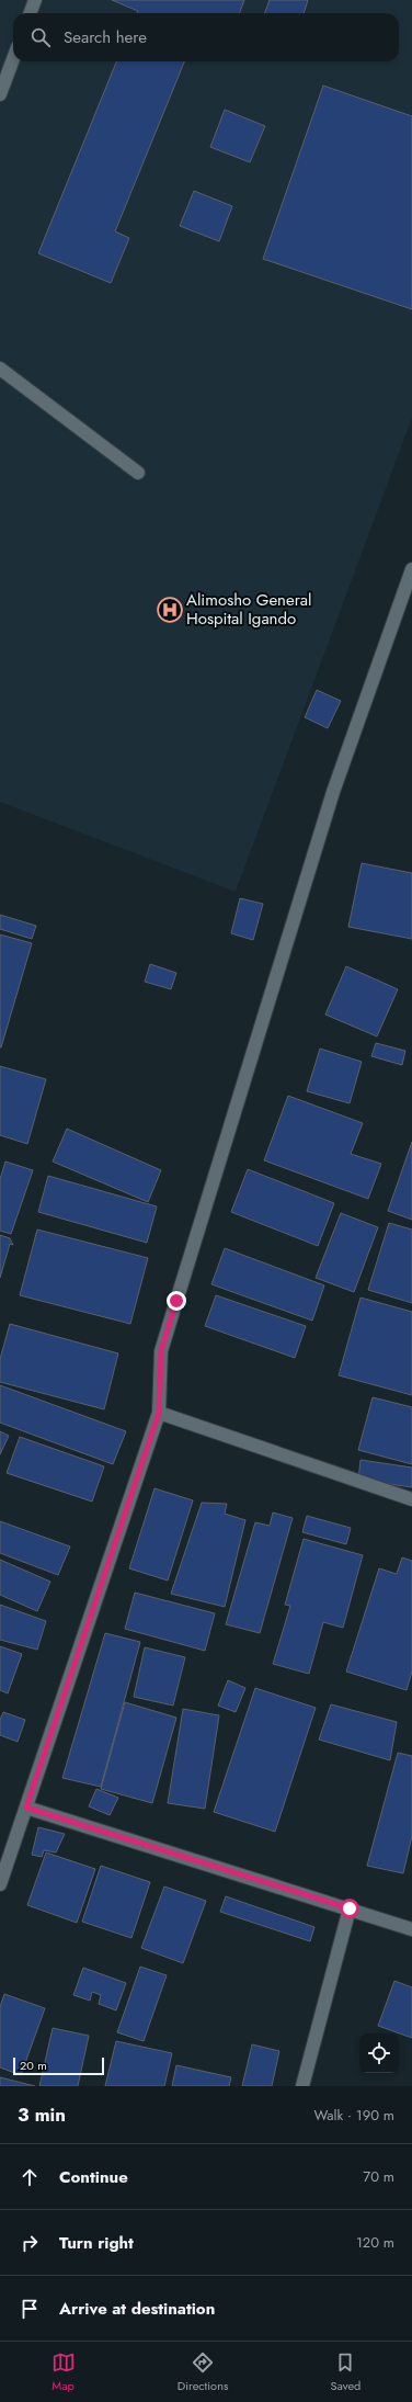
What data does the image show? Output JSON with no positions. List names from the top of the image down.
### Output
{
  "places": {
    "hospital": ["Alimosho General Hospital Igando"]
  },
  "scale_bar": "20 m",
  "page": {
    "search": "Search here",
    "scale": "20 m",
    "heading": ["3 min", "Walk · 190 m"],
    "list": [
      ["Continue", "70 m"],
      ["Turn right", "120 m"],
      "Arrive at destination"
    ],
    "nav": ["Map", "Directions", "Saved"]
  }
}
